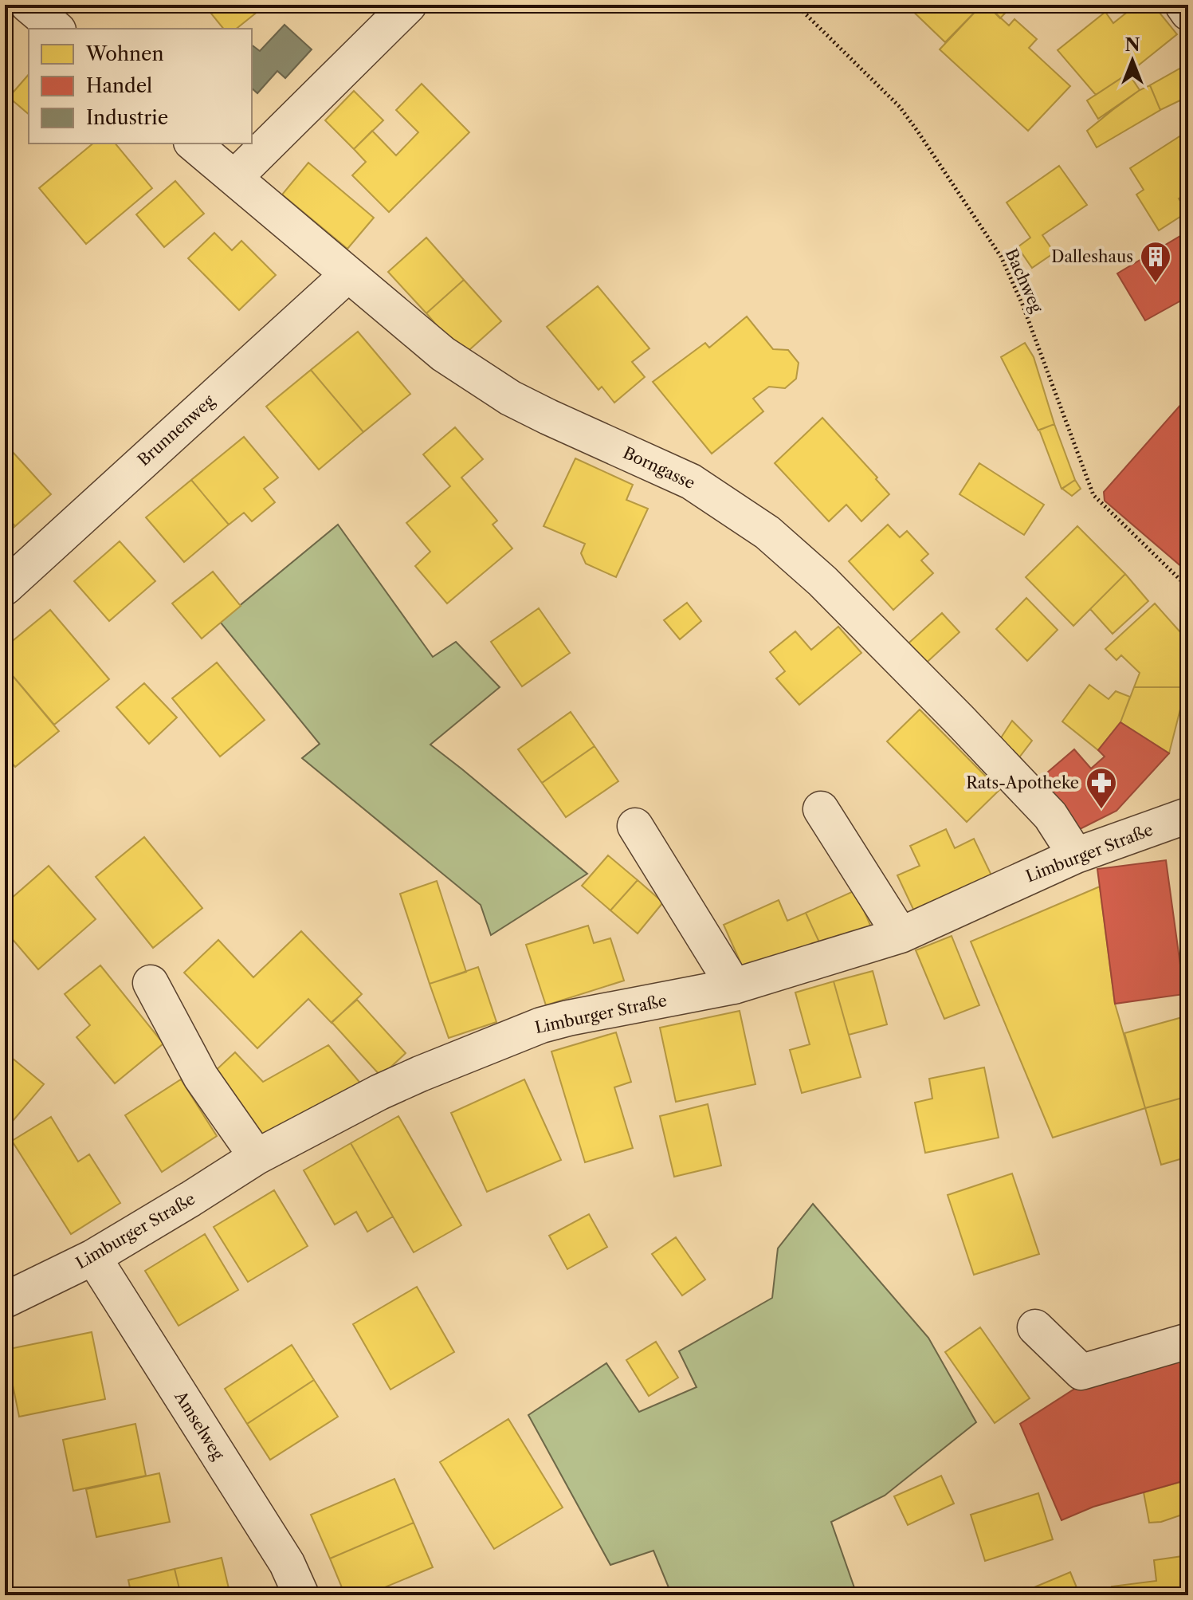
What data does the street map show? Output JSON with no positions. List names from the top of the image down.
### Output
{
  "streets": {
    "street": [
      "Brunnenweg",
      "Borngasse",
      "Limburger Straße",
      "Amselweg"
    ],
    "path": ["Bachweg"]
  },
  "crossings": [
    ["Brunnenweg", "Borngasse"],
    ["Borngasse", "Limburger Straße"],
    ["Limburger Straße", "Amselweg"]
  ],
  "places": {
    "building": ["Dalleshaus"],
    "pharmacy": ["Rats-Apotheke"]
  },
  "legend": ["Wohnen", "Handel", "Industrie"],
  "north": "top"
}
